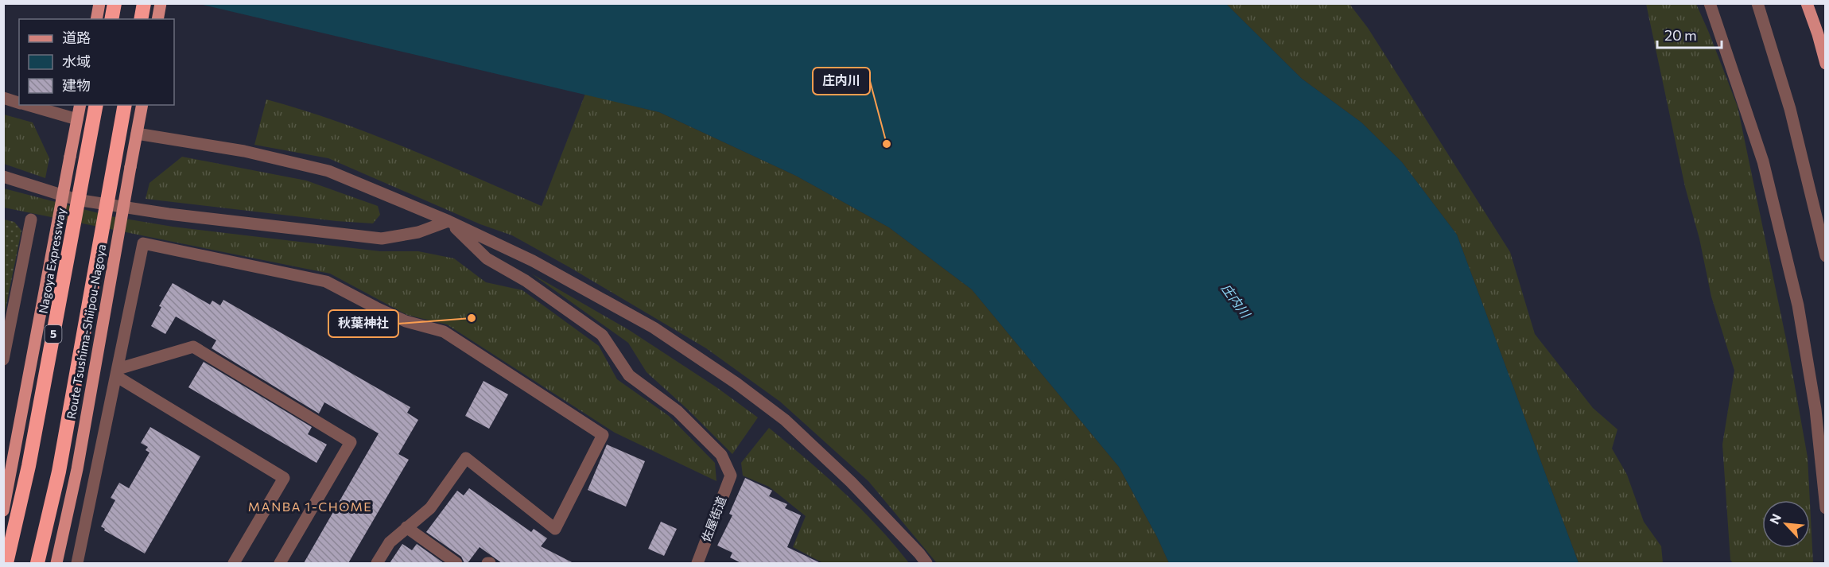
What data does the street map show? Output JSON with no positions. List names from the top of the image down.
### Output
{
  "streets": {
    "highway": ["Nagoya Expressway", "5"],
    "main road": ["Route Tsushima-Shiipou-Nagoya"],
    "street": ["佐屋街道"]
  },
  "districts": ["MANBA 1-CHOME"],
  "water": ["庄内川"],
  "places": ["庄内川", "秋葉神社"],
  "legend": ["道路", "水域", "建物"],
  "scale_bar": "20 m",
  "north": "top left"
}
